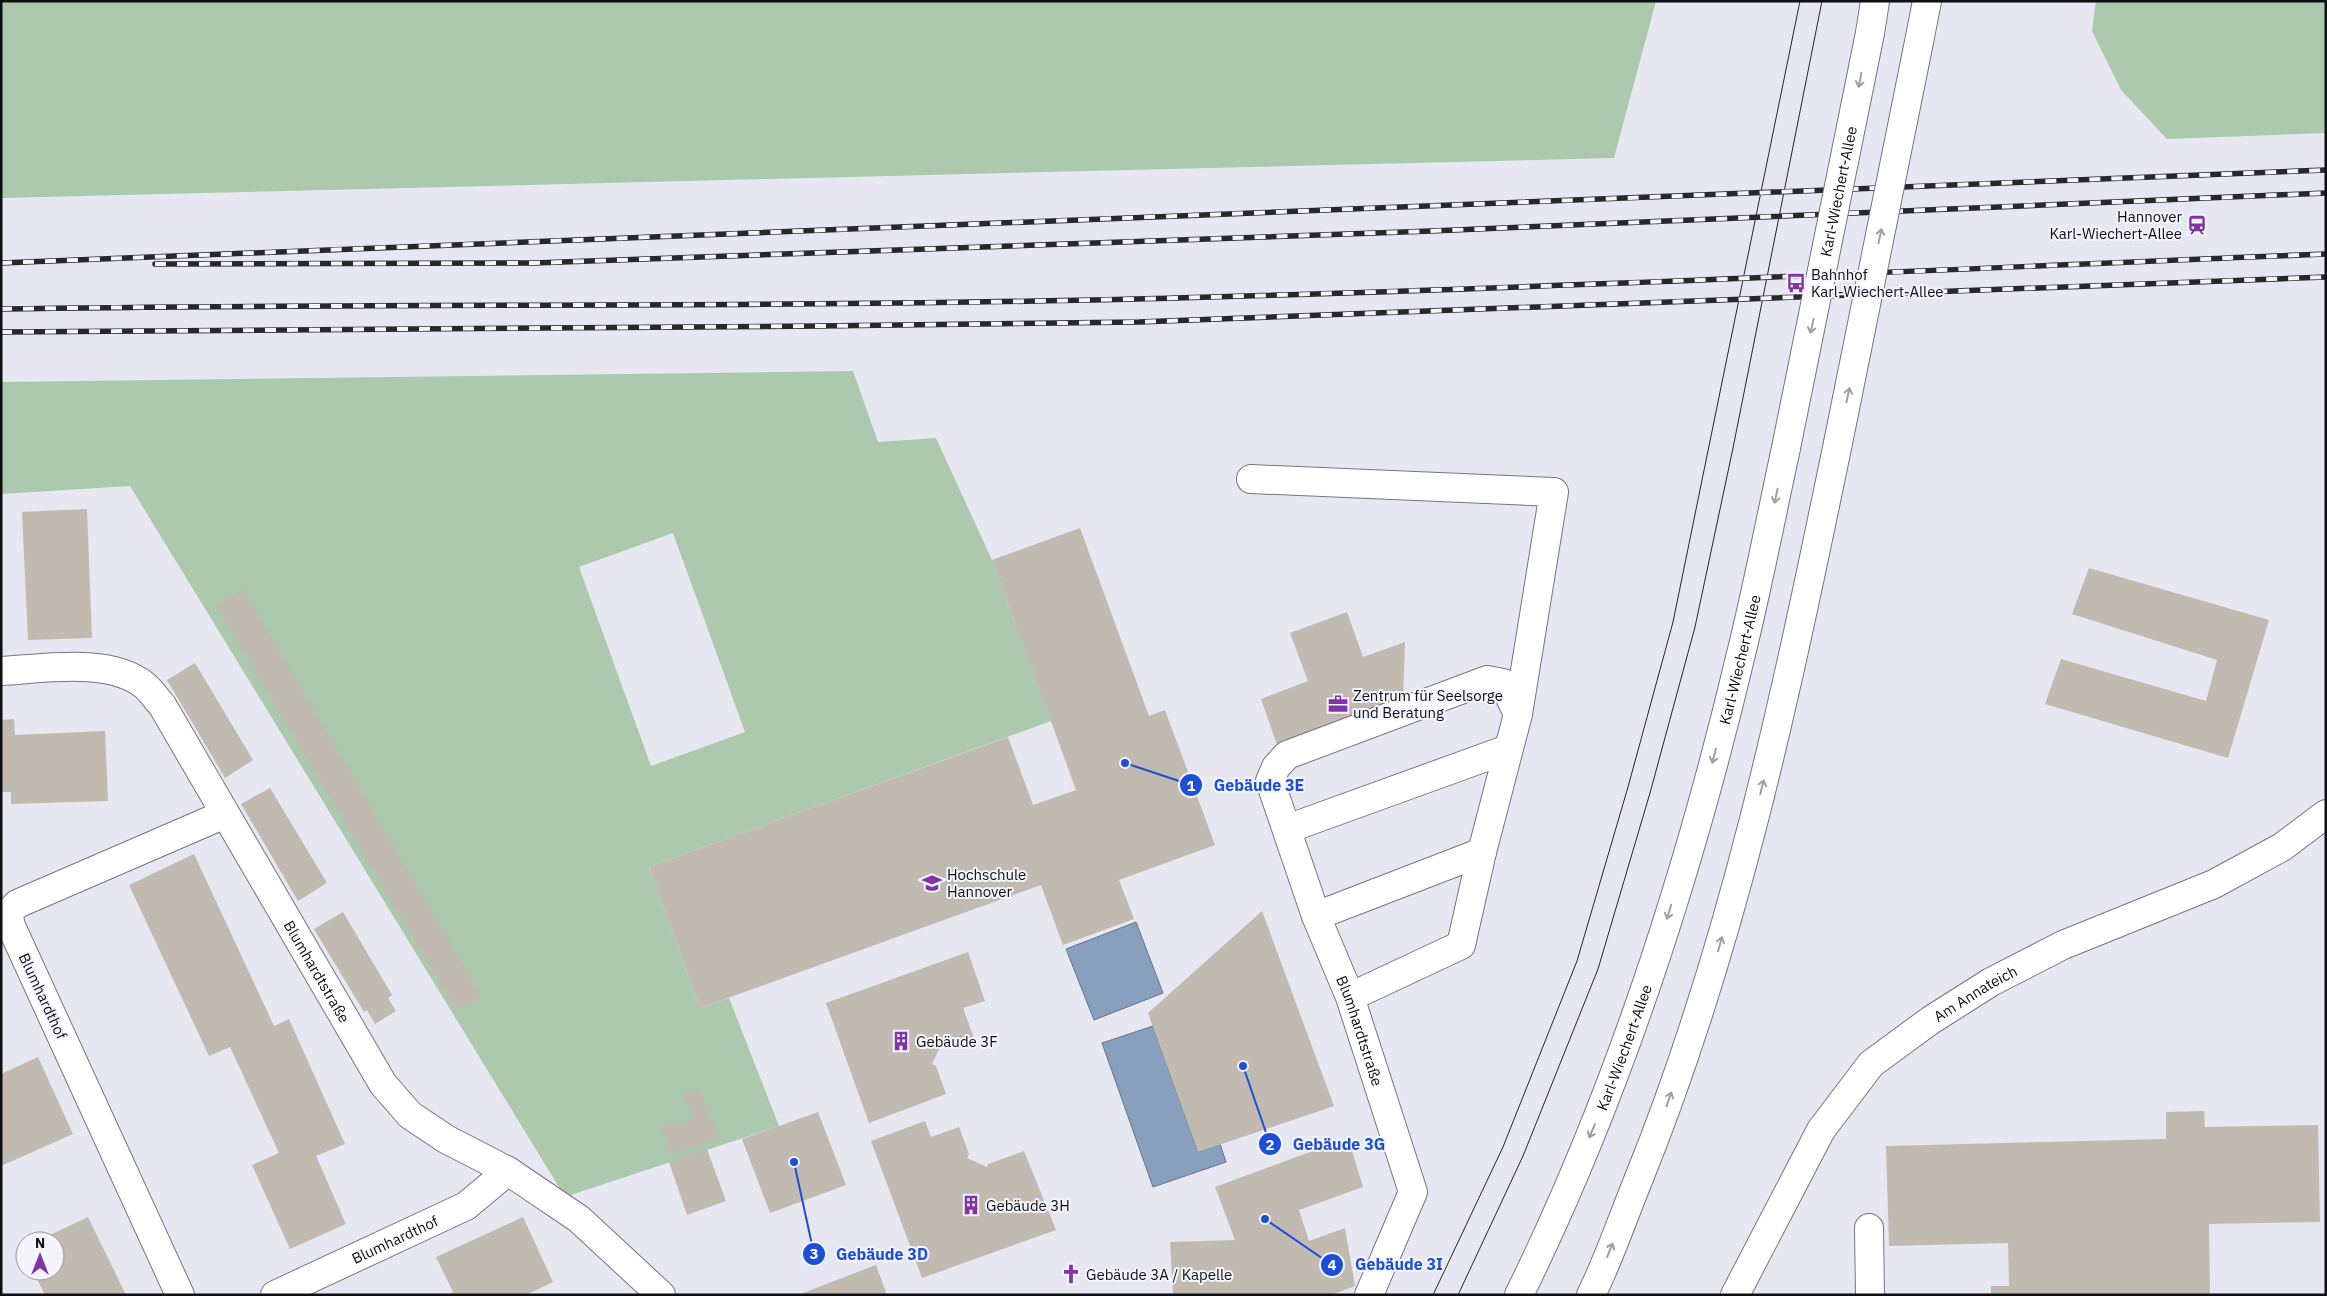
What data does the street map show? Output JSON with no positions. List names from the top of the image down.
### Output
{
  "streets": {
    "main road": [
      "Karl-Wiechert-Allee",
      "Blumhardtstraße",
      "Am Annateich",
      "Blumhardthof"
    ]
  },
  "crossings": [
    ["Blumhardtstraße", "Blumhardthof"]
  ],
  "places": {
    "station": ["Hannover Karl-Wiechert-Allee"],
    "bus stop": ["Bahnhof Karl-Wiechert-Allee"],
    "office": ["Zentrum für Seelsorge und Beratung"],
    "other": [
      "Gebäude 3E",
      "Gebäude 3G",
      "Gebäude 3D",
      "Gebäude 3I"
    ],
    "school or university": ["Hochschule Hannover"],
    "building": ["Gebäude 3F", "Gebäude 3H"],
    "church": ["Gebäude 3A / Kapelle"]
  },
  "north": "top"
}
